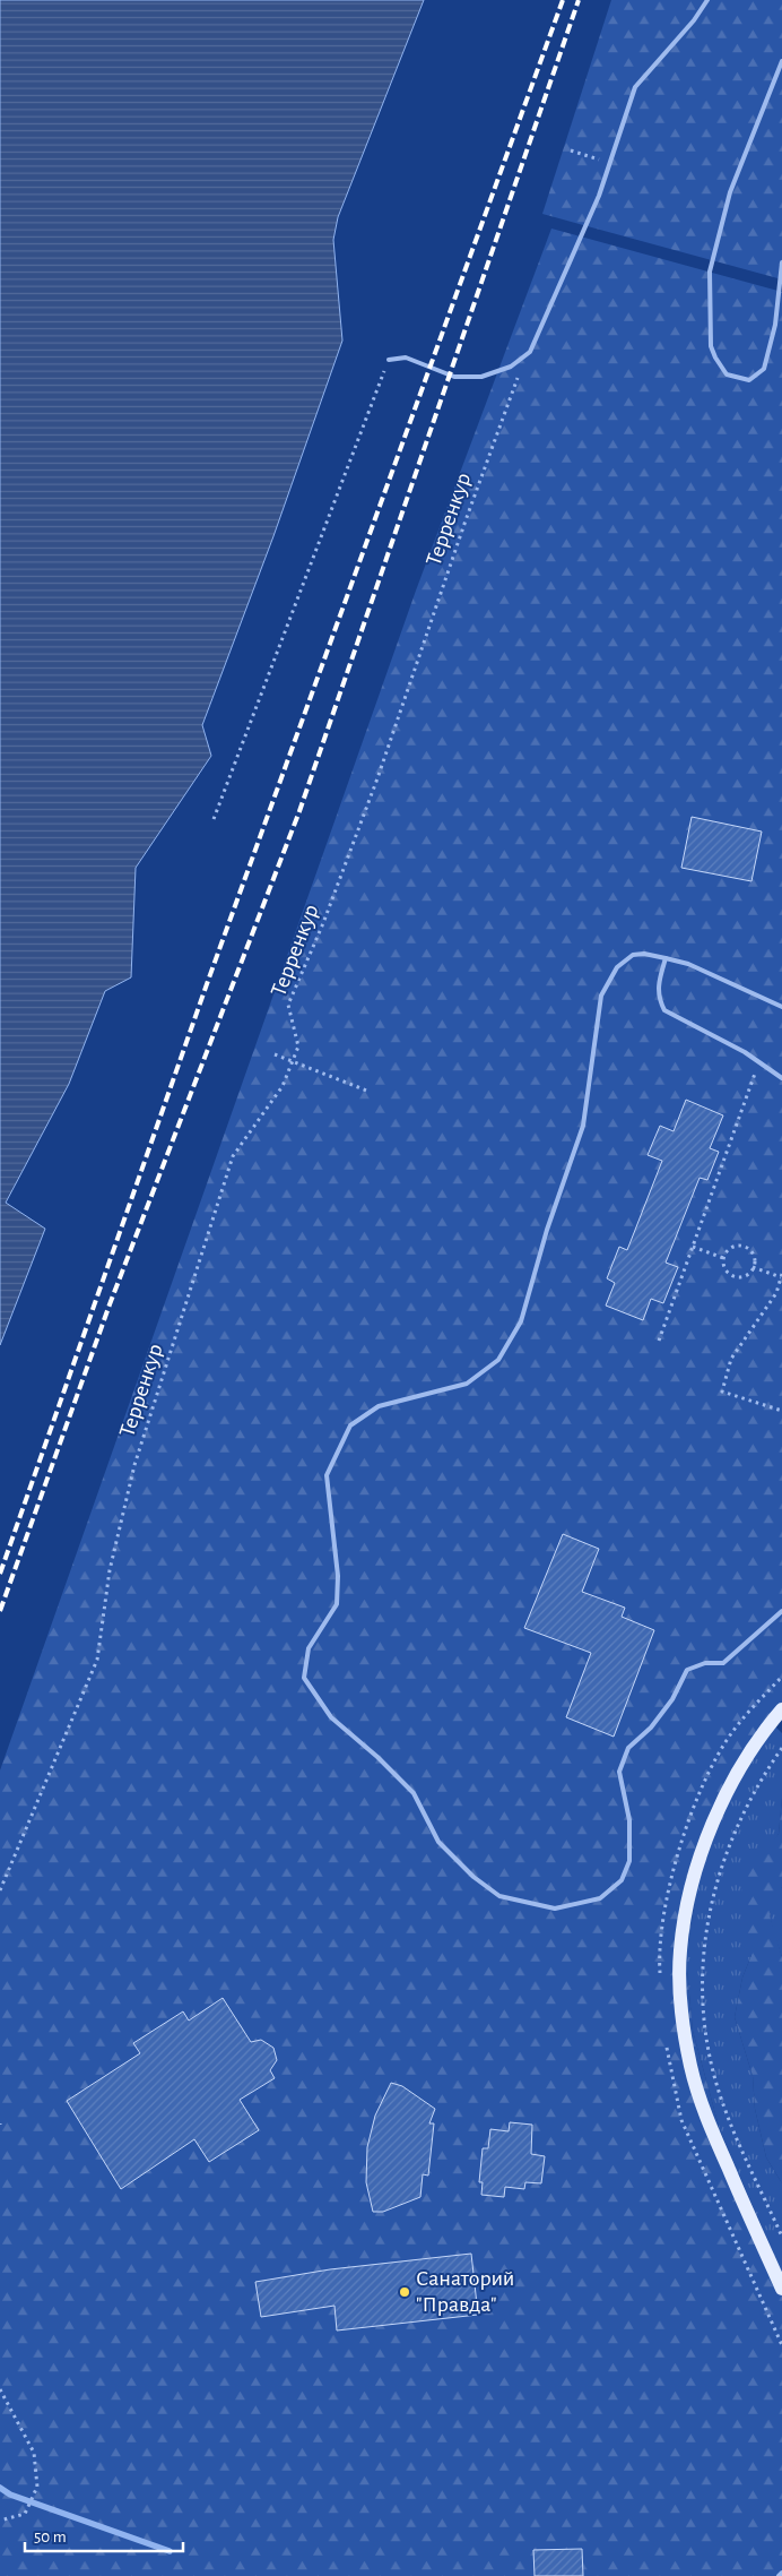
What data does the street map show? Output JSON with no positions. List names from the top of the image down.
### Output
{
  "streets": {
    "path": ["Терренкур"]
  },
  "places": ["Санаторий \"Правда\""],
  "scale_bar": "50 m"
}
